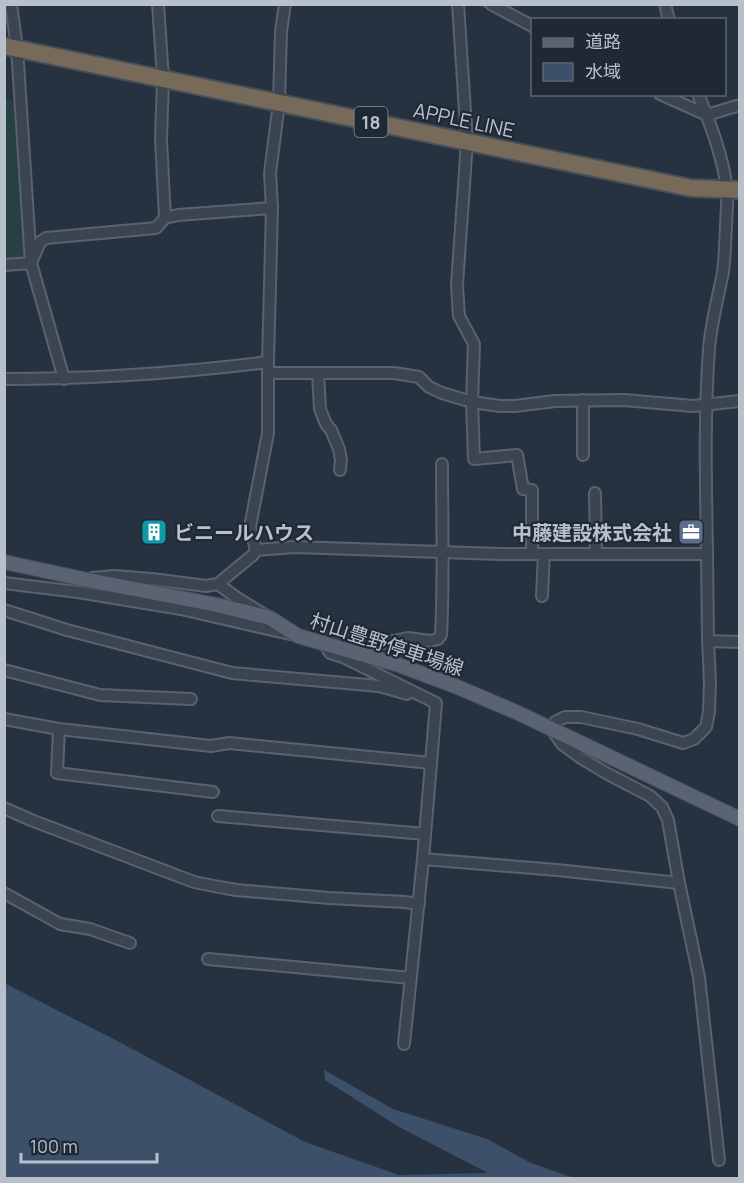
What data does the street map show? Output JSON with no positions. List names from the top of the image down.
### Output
{
  "streets": {
    "highway": ["APPLE LINE", "18"],
    "main road": ["村山豊野停車場線"]
  },
  "places": {
    "building": ["ビニールハウス"],
    "office": ["中藤建設株式会社"]
  },
  "legend": ["道路", "水域"],
  "scale_bar": "100 m"
}
